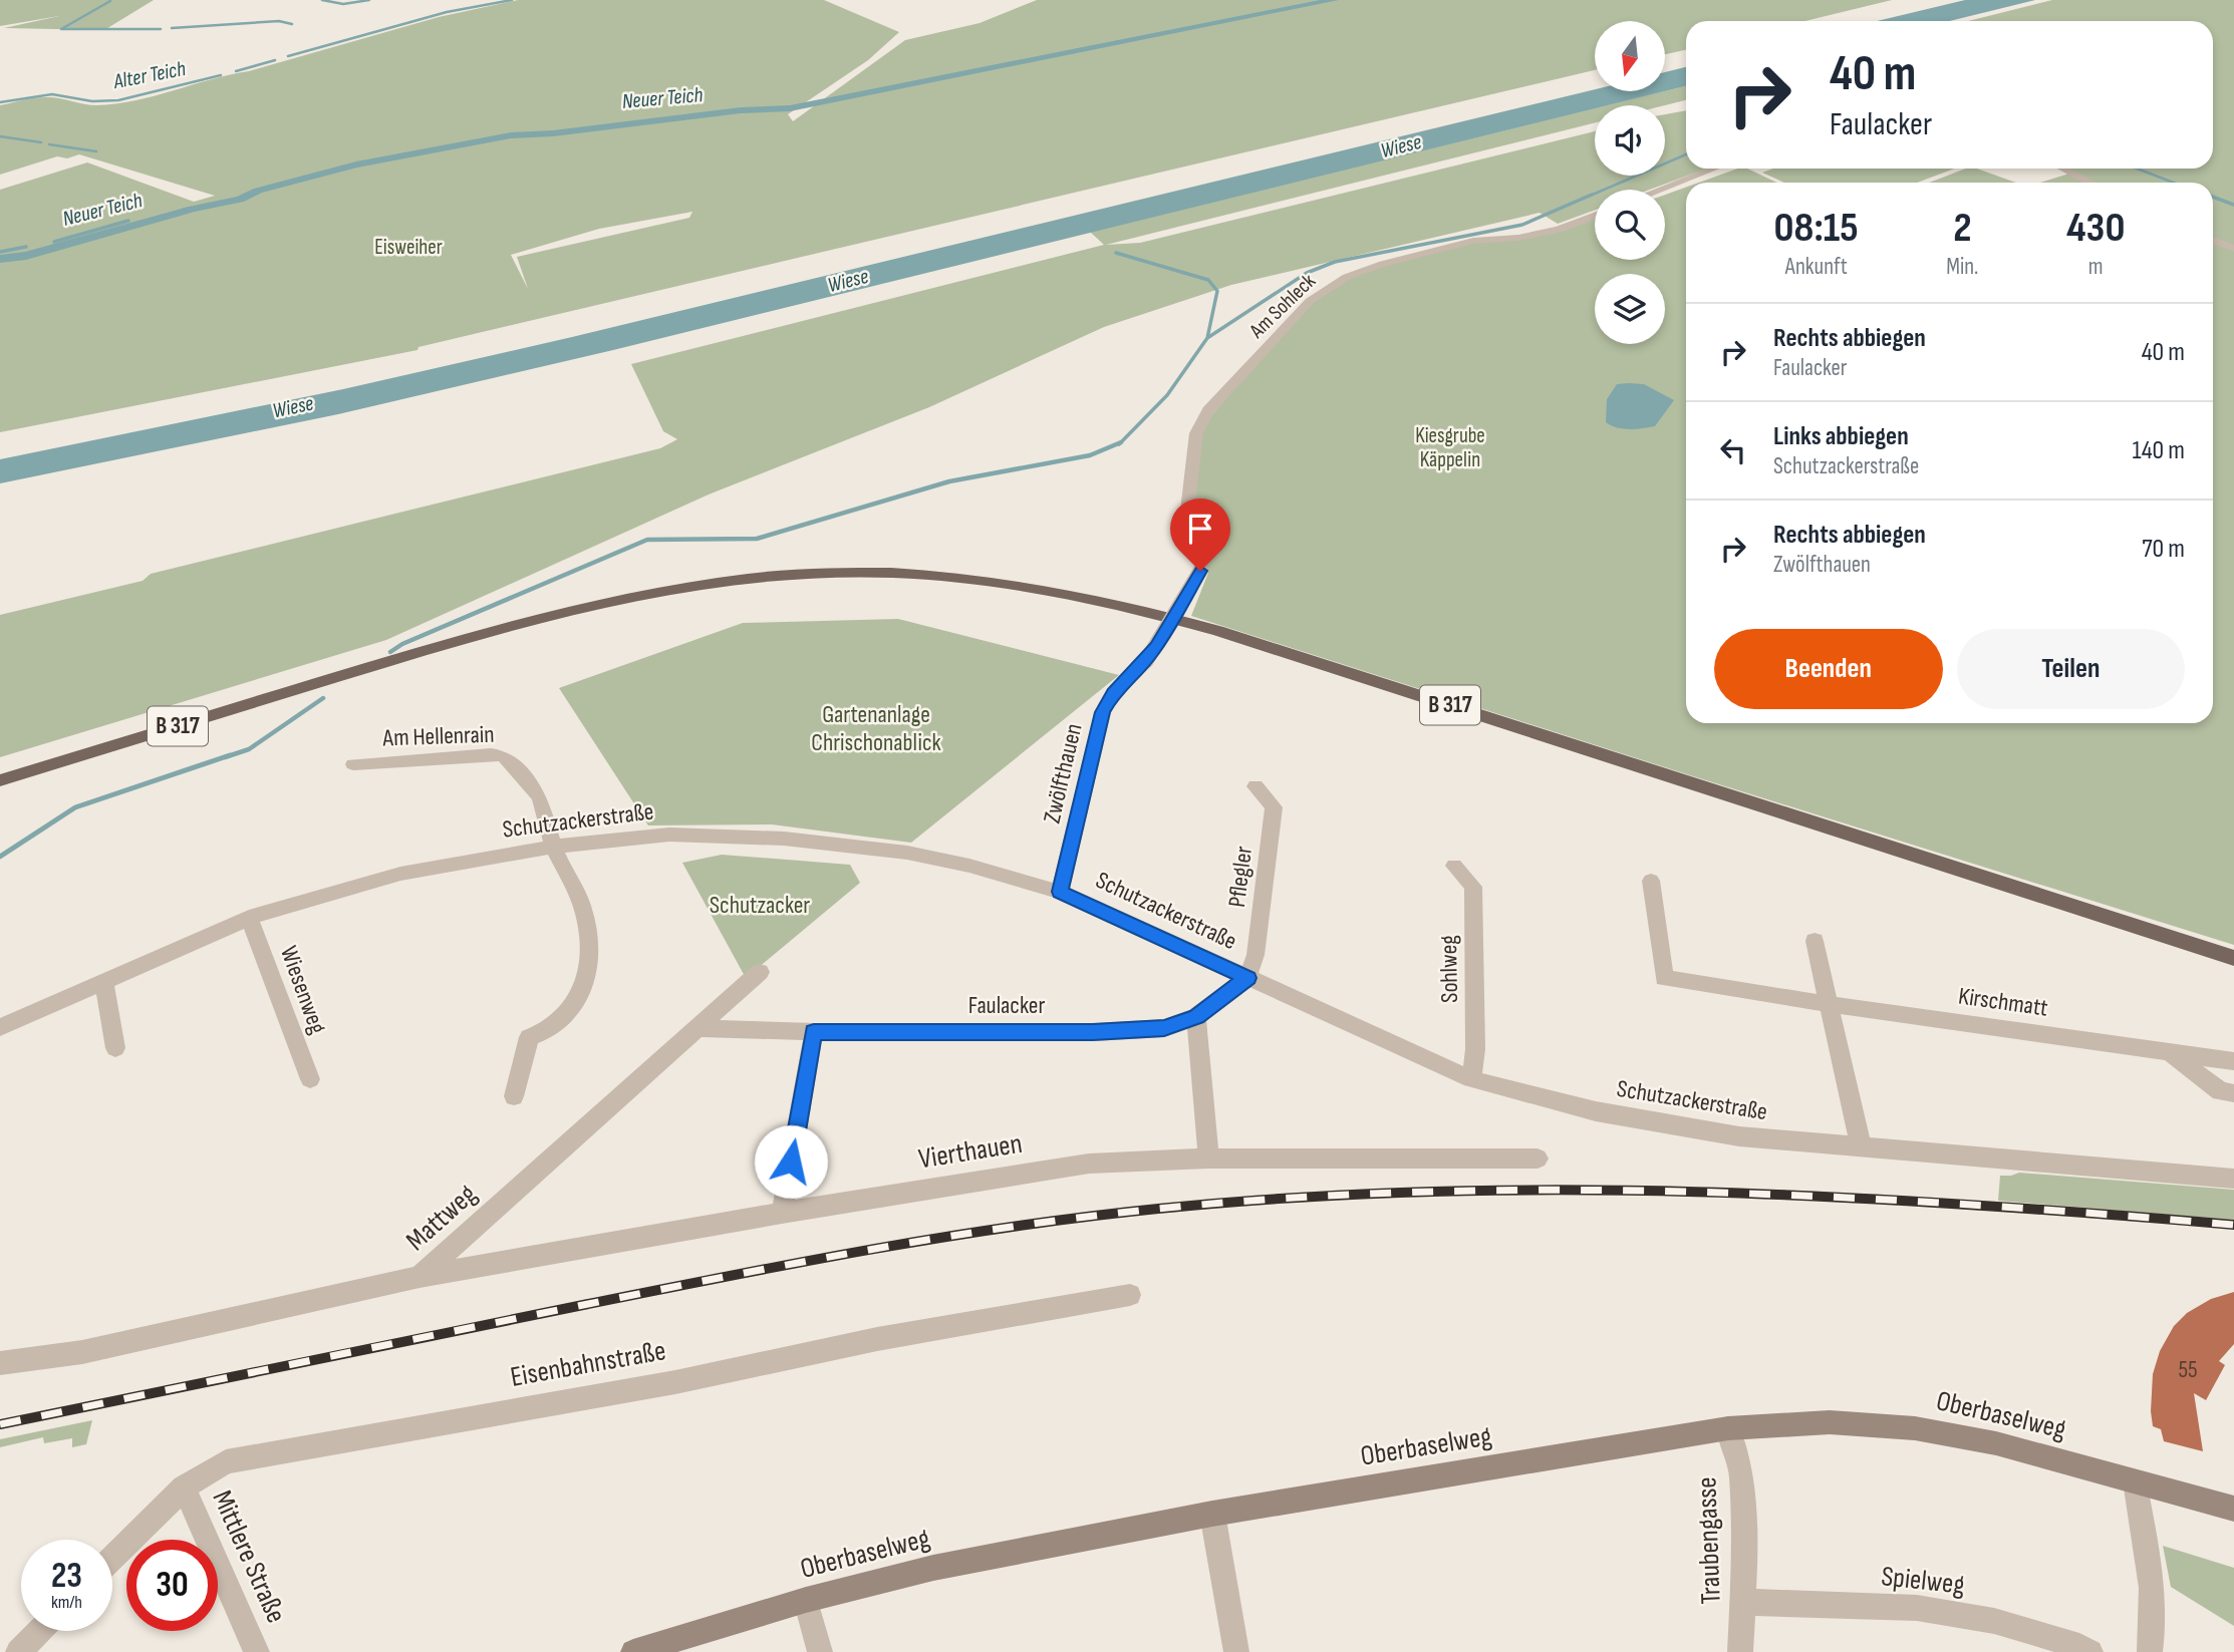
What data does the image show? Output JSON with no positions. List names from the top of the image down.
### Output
{
  "streets": {
    "main road": ["B 317"],
    "street": [
      "Am Sohleck",
      "Am Hellenrain",
      "Zwölfthauen",
      "Schutzackerstraße",
      "Pflegler",
      "Sohlweg",
      "Wiesenweg",
      "Kirschmatt",
      "Faulacker",
      "Vierthauen",
      "Mattweg",
      "Eisenbahnstraße",
      "Oberbaselweg",
      "Traubengasse",
      "Mittlere Straße",
      "Spielweg"
    ]
  },
  "crossings": [
    ["Am Sohleck", "Zwölfthauen"],
    ["Am Hellenrain", "Schutzackerstraße"],
    ["Zwölfthauen", "Schutzackerstraße"],
    ["Schutzackerstraße", "Pflegler"],
    ["Schutzackerstraße", "Sohlweg"],
    ["Schutzackerstraße", "Wiesenweg"],
    ["Schutzackerstraße", "Faulacker"],
    ["Pflegler", "Faulacker"],
    ["Faulacker", "Mattweg"],
    ["Vierthauen", "Mattweg"],
    ["Eisenbahnstraße", "Mittlere Straße"],
    ["Oberbaselweg", "Traubengasse"],
    ["Traubengasse", "Spielweg"]
  ],
  "water": ["Alter Teich", "Neuer Teich", "Wiese"],
  "parks": [
    "Eisweiher",
    "Kiesgrube Käppelin",
    "Gartenanlage Chrischonablick",
    "Schutzacker"
  ],
  "house_numbers": ["55"],
  "north": "bottom",
  "page": {
    "turn": ["40 m", "Faulacker"],
    "eta": [
      "08:15",
      "Ankunft",
      "2",
      "Min.",
      "430",
      "m"
    ],
    "list": [
      {
        "name": "Rechts abbiegen",
        "note": "Faulacker",
        "value": "40 m"
      },
      {
        "name": "Links abbiegen",
        "note": "Schutzackerstraße",
        "value": "140 m"
      },
      {
        "name": "Rechts abbiegen",
        "note": "Zwölfthauen",
        "value": "70 m"
      }
    ],
    "buttons": ["Beenden", "Teilen"],
    "speed": "23 km/h",
    "limit": "30"
  }
}
